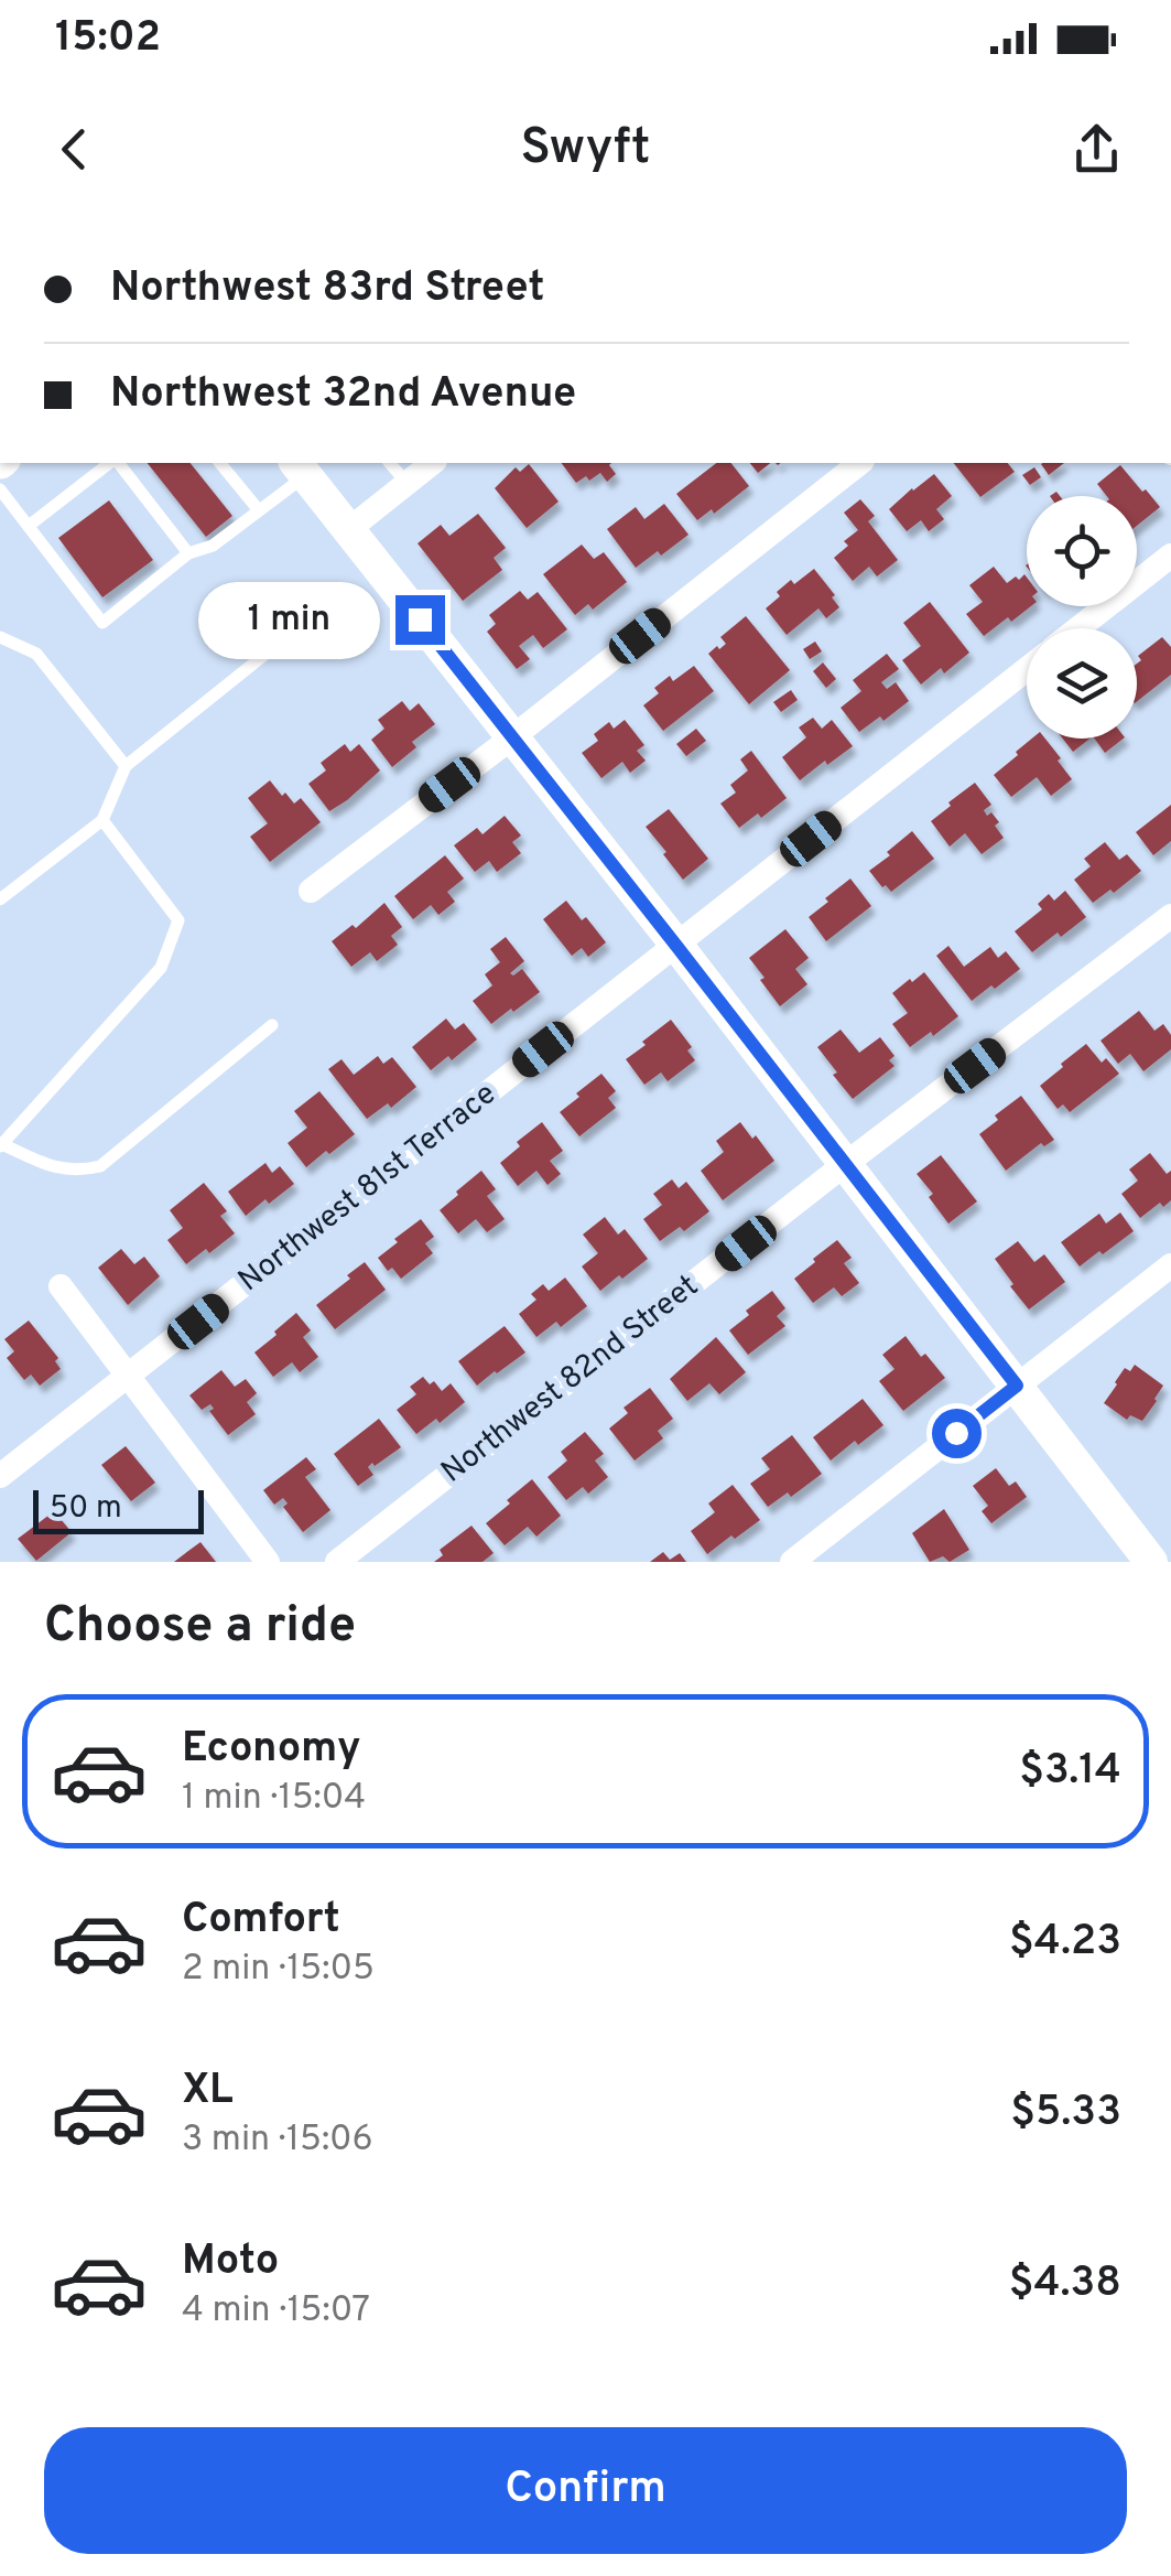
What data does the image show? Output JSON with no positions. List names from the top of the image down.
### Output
{
  "streets": {
    "street": ["Northwest 81st Terrace", "Northwest 82nd Street"]
  },
  "scale_bar": "50 m",
  "page": {
    "status": "15:02",
    "header": "Swyft",
    "banner": ["Northwest 83rd Street", "Northwest 32nd Avenue"],
    "bubble": "1 min",
    "scale": "50 m",
    "heading": "Choose a ride",
    "list": [
      {
        "name": "Economy",
        "note": "1 min · 15:04",
        "value": "$3.14"
      },
      {
        "name": "Comfort",
        "note": "2 min · 15:05",
        "value": "$4.23"
      },
      {
        "name": "XL",
        "note": "3 min · 15:06",
        "value": "$5.33"
      },
      {
        "name": "Moto",
        "note": "4 min · 15:07",
        "value": "$4.38"
      }
    ],
    "buttons": "Confirm"
  }
}
